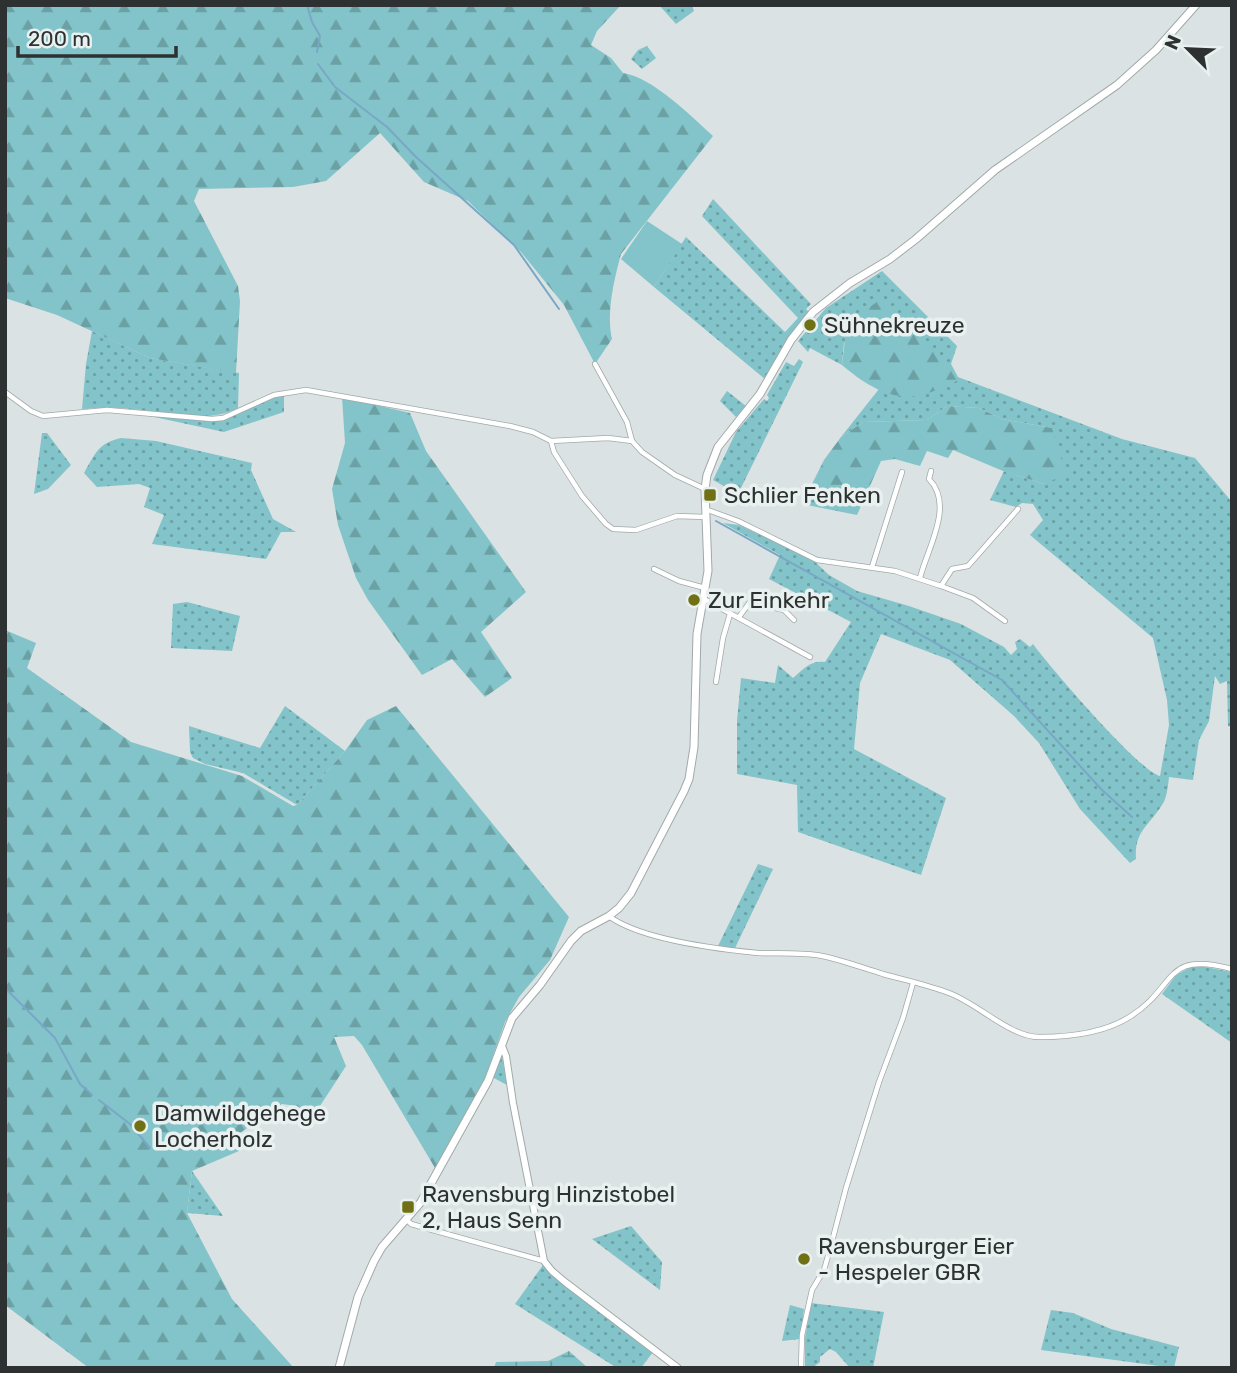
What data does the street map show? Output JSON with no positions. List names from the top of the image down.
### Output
{
  "places": {
    "other": [
      "Sühnekreuze",
      "Zur Einkehr",
      "Damwildgehege Locherholz",
      "Ravensburger Eier - Hespeler GBR"
    ],
    "transit": ["Schlier Fenken", "Ravensburg Hinzistobel 2, Haus Senn"]
  },
  "scale_bar": "200 m",
  "north": "top left"
}
